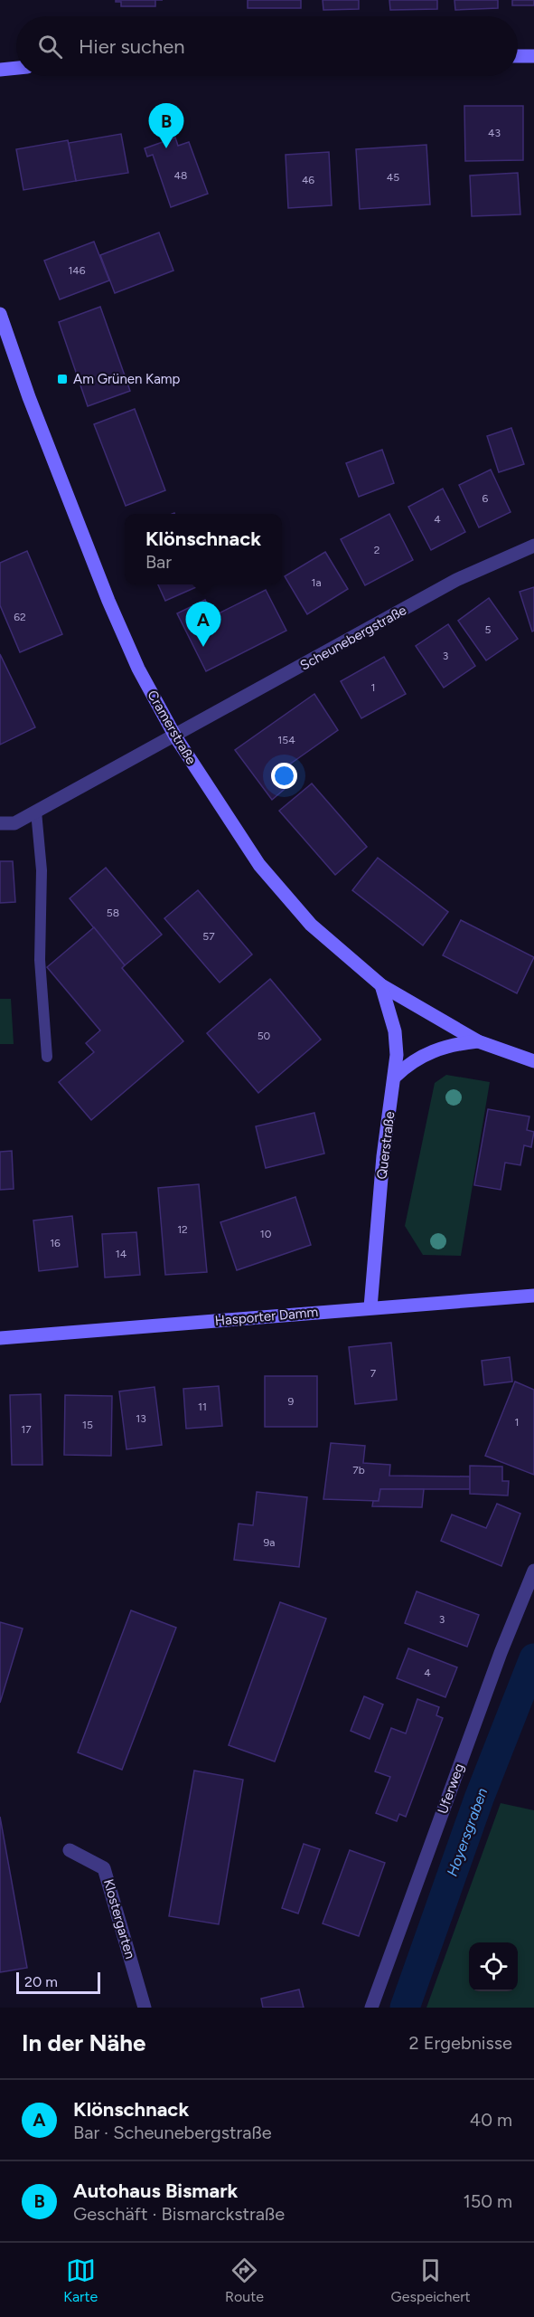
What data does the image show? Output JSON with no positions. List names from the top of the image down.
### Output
{
  "streets": {
    "main road": ["Cramerstraße", "Querstraße", "Hasporter Damm"],
    "street": ["Scheunebergstraße", "Uferweg", "Klostergarten"]
  },
  "crossings": [
    ["Scheunebergstraße", "Cramerstraße"],
    ["Cramerstraße", "Querstraße"],
    ["Querstraße", "Hasporter Damm"]
  ],
  "water": ["Hoyersgraben"],
  "places": {
    "transit": ["Am Grünen Kamp"]
  },
  "house_numbers": [
    "43",
    "48",
    "45",
    "46",
    "146",
    "6",
    "4",
    "2",
    "1a",
    "62",
    "5",
    "3",
    "1",
    "154",
    "58",
    "57",
    "50",
    "12",
    "10",
    "16",
    "14",
    "7",
    "9",
    "11",
    "13",
    "1",
    "15",
    "17",
    "7b",
    "9a",
    "3",
    "4"
  ],
  "scale_bar": "20 m",
  "page": {
    "search": "Hier suchen",
    "pins": ["B", "A"],
    "popup": ["Klönschnack", "Bar"],
    "scale": "20 m",
    "heading": ["In der Nähe", "2 Ergebnisse"],
    "list": [
      {
        "mark": "A",
        "name": "Klönschnack",
        "note": "Bar · Scheunebergstraße",
        "value": "40 m"
      },
      {
        "mark": "B",
        "name": "Autohaus Bismark",
        "note": "Geschäft · Bismarckstraße",
        "value": "150 m"
      }
    ],
    "nav": ["Karte", "Route", "Gespeichert"]
  }
}
